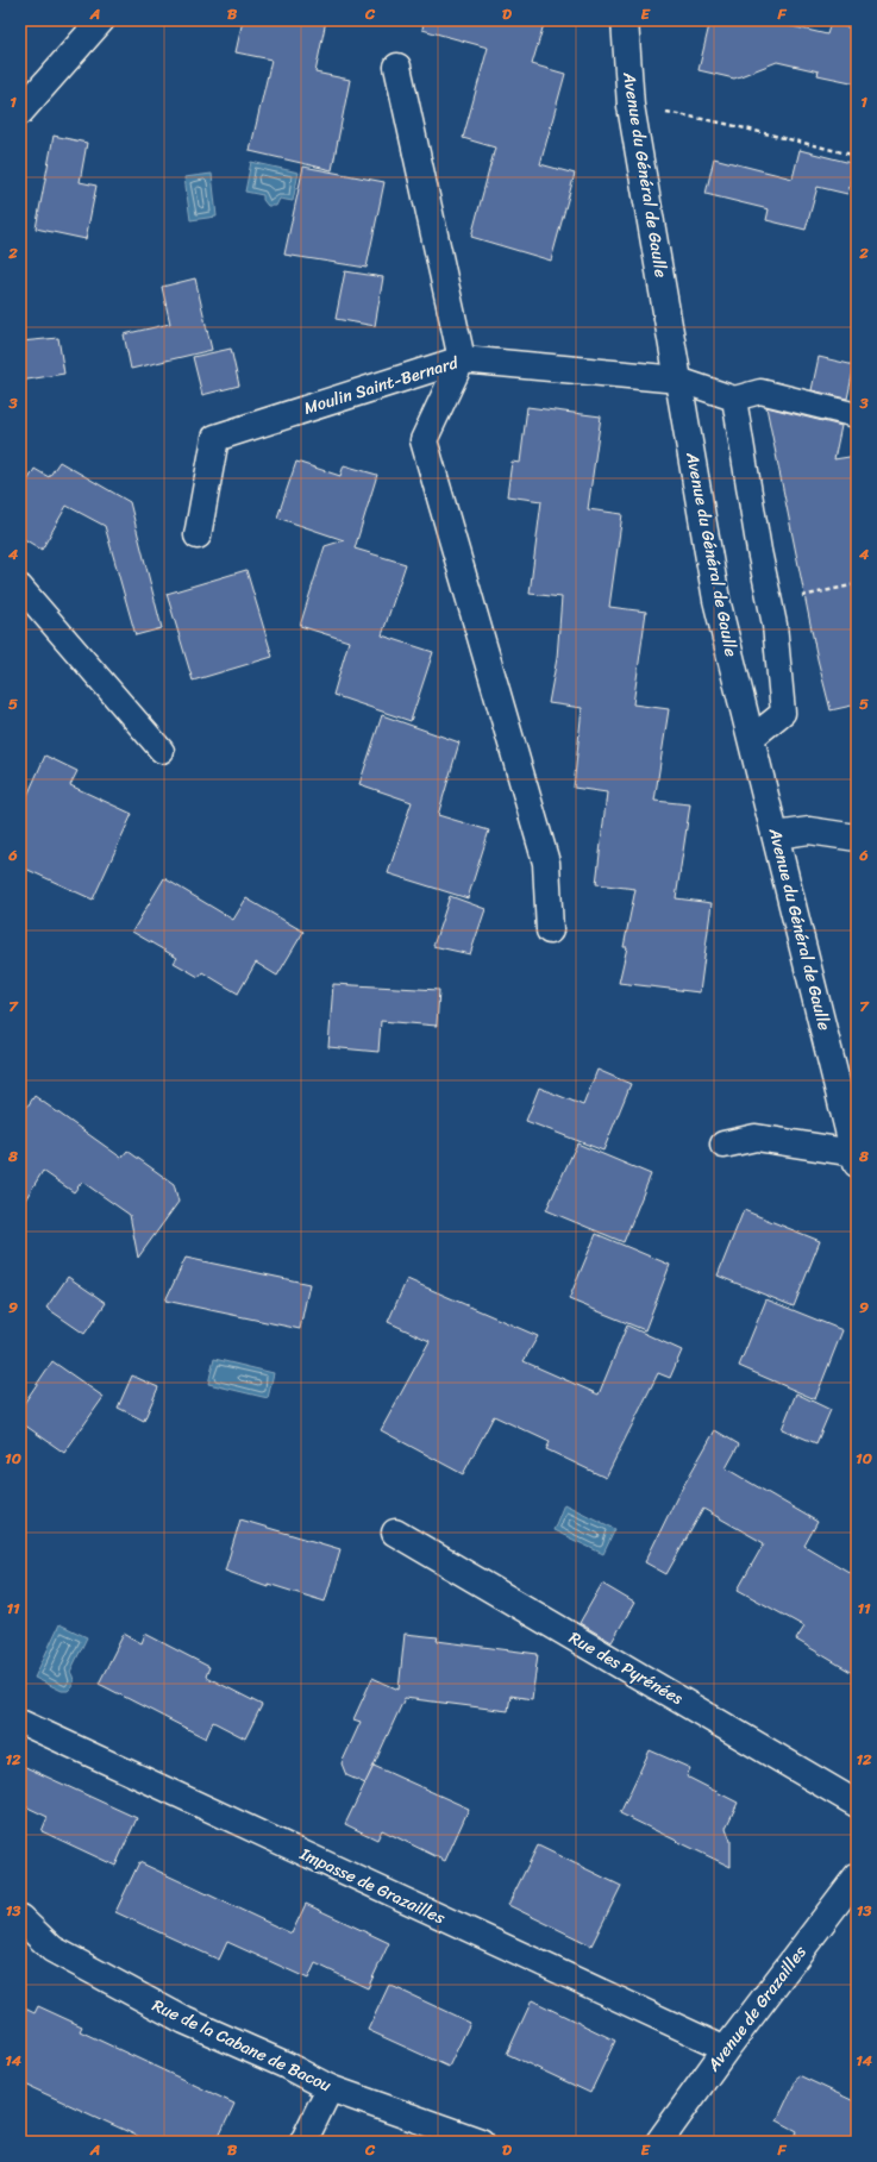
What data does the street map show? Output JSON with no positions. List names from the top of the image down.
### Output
{
  "streets": {
    "street": [
      "Avenue du Général de Gaulle",
      "Moulin Saint-Bernard",
      "Rue des Pyrénées",
      "Avenue de Grazailles",
      "Rue de la Cabane de Bacou"
    ],
    "lane": ["Impasse de Grazailles"]
  },
  "crossings": [
    ["Avenue du Général de Gaulle", "Moulin Saint-Bernard"],
    ["Impasse de Grazailles", "Avenue de Grazailles"]
  ],
  "grid": {
    "columns": [
      "A",
      "B",
      "C",
      "D",
      "E",
      "F"
    ],
    "rows": [
      "1",
      "2",
      "3",
      "4",
      "5",
      "6",
      "7",
      "8",
      "9",
      "10",
      "11",
      "12",
      "13",
      "14"
    ]
  }
}
